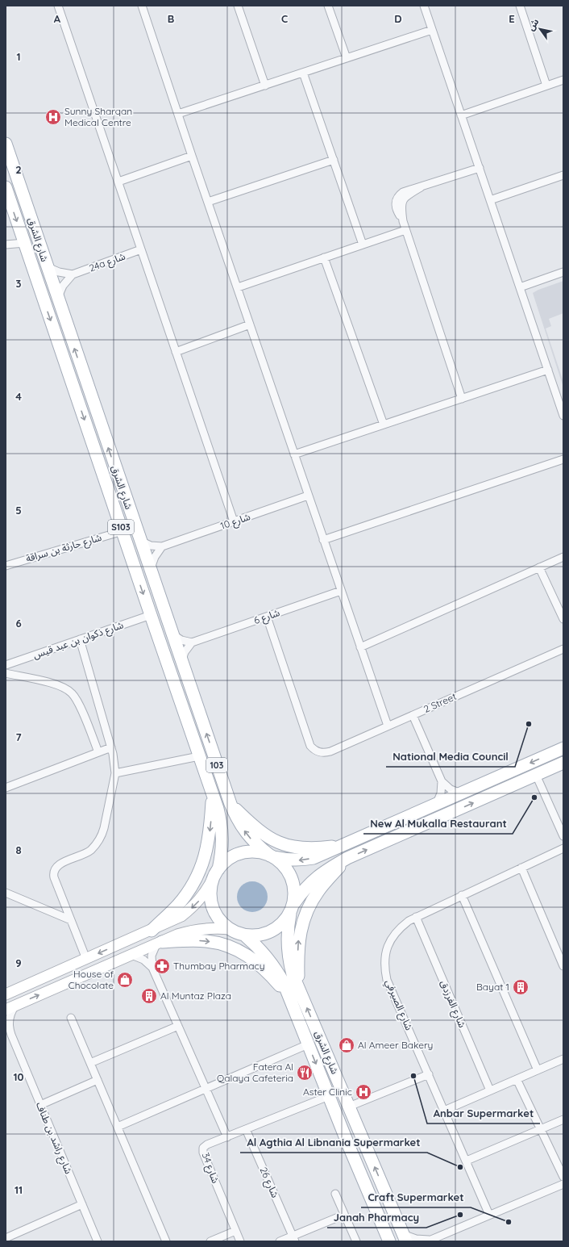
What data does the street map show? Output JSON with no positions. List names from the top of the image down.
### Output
{
  "streets": {
    "main road": ["شارع الشرق", "S103", "103"],
    "street": [
      "24a شارع",
      "شارع 10",
      "شارع حارثة بن سراقة",
      "شارع 6",
      "شارع ذكوان بن عبد قيس",
      "2 Street",
      "شارع الفرزدق",
      "شارع الصيرفي",
      "شارع راشد بن طناف",
      "شارع 34",
      "شارع 26"
    ]
  },
  "crossings": [
    ["شارع الشرق", "شارع 10"],
    ["شارع الشرق", "شارع حارثة بن سراقة"],
    ["شارع الشرق", "شارع ذكوان بن عبد قيس"],
    ["شارع الشرق", "شارع 34"],
    ["شارع 6", "2 Street"],
    ["شارع الفرزدق", "شارع الصيرفي"],
    ["شارع 34", "شارع 26"]
  ],
  "places": {
    "hospital": ["Sunny Sharqan Medical Centre", "Aster Clinic"],
    "other": [
      "National Media Council",
      "New Al Mukalla Restaurant",
      "Anbar Supermarket",
      "Al Agthia Al Libnania Supermarket",
      "Janah Pharmacy",
      "Craft Supermarket"
    ],
    "pharmacy": ["Thumbay Pharmacy"],
    "shop": ["House of Chocolate", "Al Ameer Bakery"],
    "building": ["Bayat 1", "Al Muntaz Plaza"],
    "restaurant": ["Fatera Al Qalaya Cafeteria"]
  },
  "north": "top left",
  "grid": {
    "columns": [
      "A",
      "B",
      "C",
      "D",
      "E"
    ],
    "rows": [
      "1",
      "2",
      "3",
      "4",
      "5",
      "6",
      "7",
      "8",
      "9",
      "10",
      "11"
    ]
  }
}
